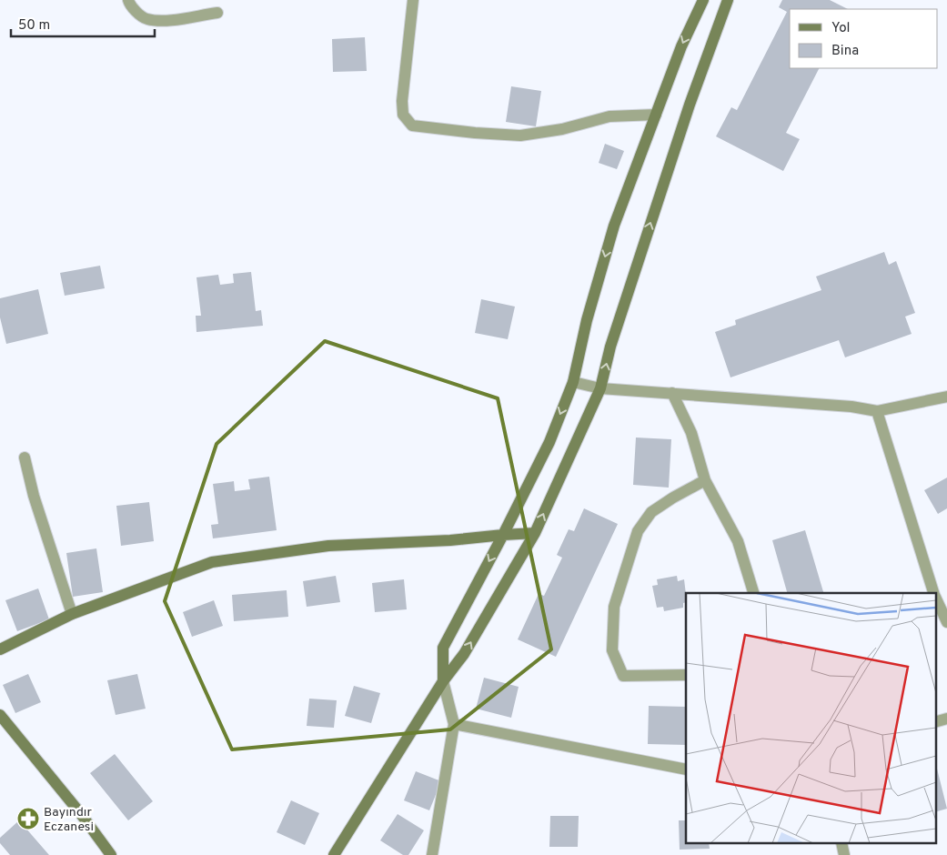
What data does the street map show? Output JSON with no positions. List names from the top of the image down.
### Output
{
  "places": {
    "pharmacy": ["Bayındır Eczanesi"]
  },
  "legend": ["Yol", "Bina"],
  "scale_bar": "50 m"
}
